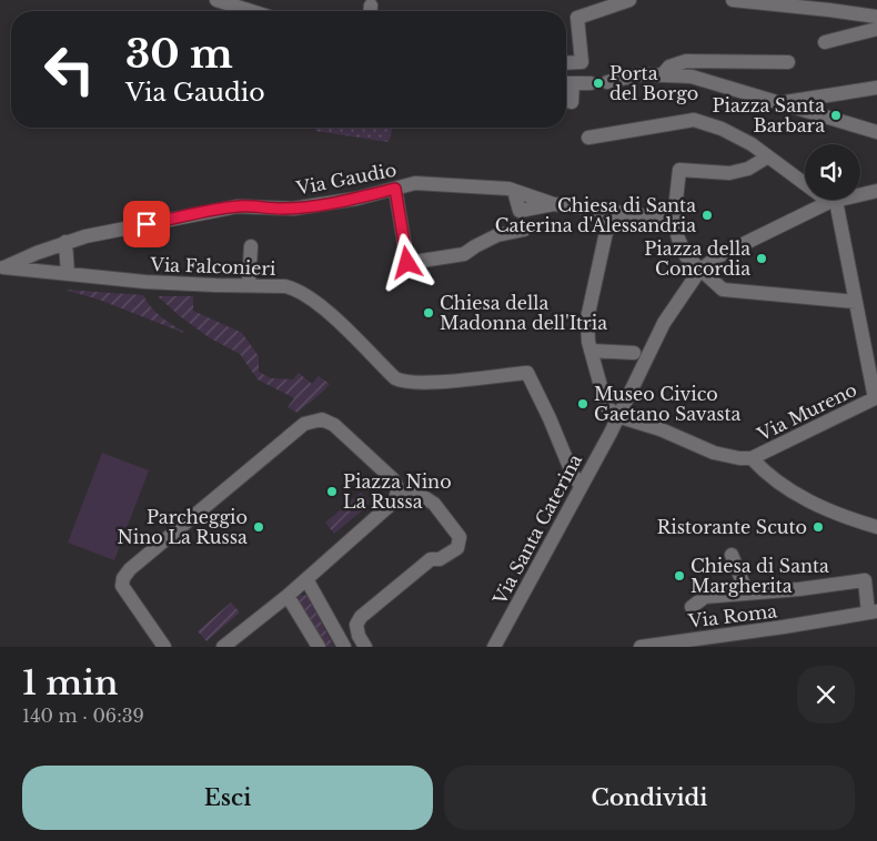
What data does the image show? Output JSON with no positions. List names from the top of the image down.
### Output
{
  "streets": {
    "street": [
      "Via Gaudio",
      "Via Falconieri",
      "Via Mureno",
      "Via Santa Caterina",
      "Via Roma"
    ]
  },
  "crossings": [
    ["Via Gaudio", "Via Falconieri"],
    ["Via Falconieri", "Via Santa Caterina"],
    ["Via Mureno", "Via Santa Caterina"]
  ],
  "places": [
    "Porta del Borgo",
    "Piazza Santa Barbara",
    "Chiesa di Santa Caterina d'Alessandria",
    "Piazza della Concordia",
    "Chiesa della Madonna dell'Itria",
    "Museo Civico Gaetano Savasta",
    "Piazza Nino La Russa",
    "Parcheggio Nino La Russa",
    "Ristorante Scuto",
    "Chiesa di Santa Margherita"
  ],
  "page": {
    "turn": ["30 m", "Via Gaudio"],
    "heading": ["1 min", "140 m · 06:39"],
    "buttons": ["Esci", "Condividi"]
  }
}
